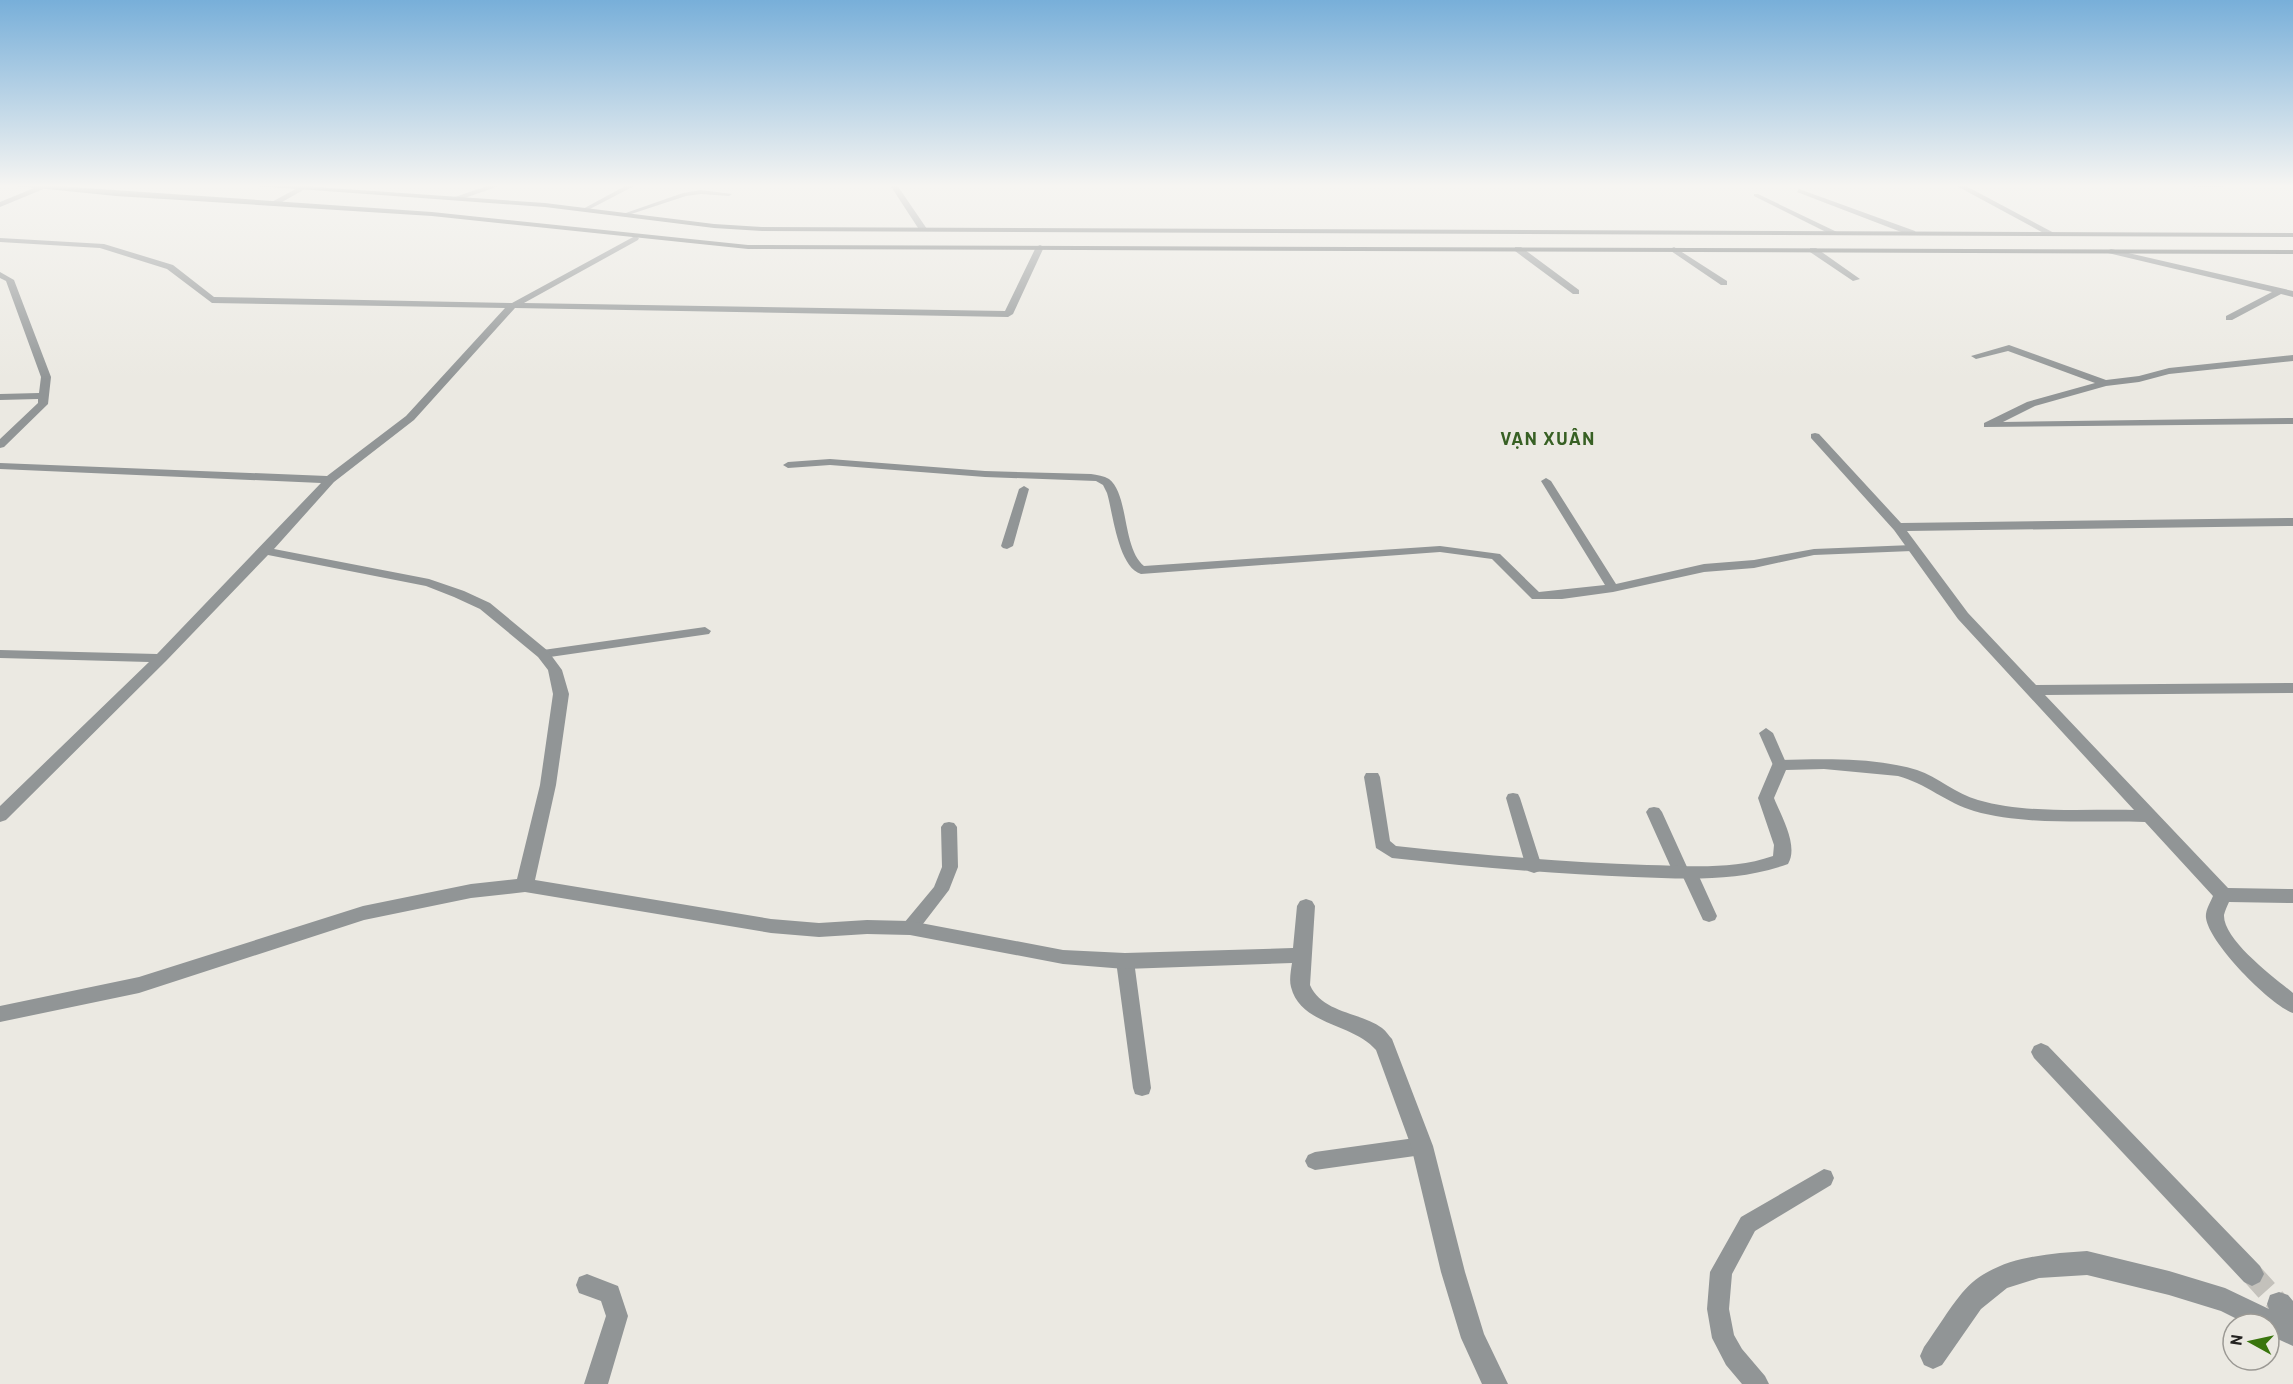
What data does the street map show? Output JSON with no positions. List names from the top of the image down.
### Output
{
  "districts": ["VẠN XUÂN"],
  "north": "left"
}
